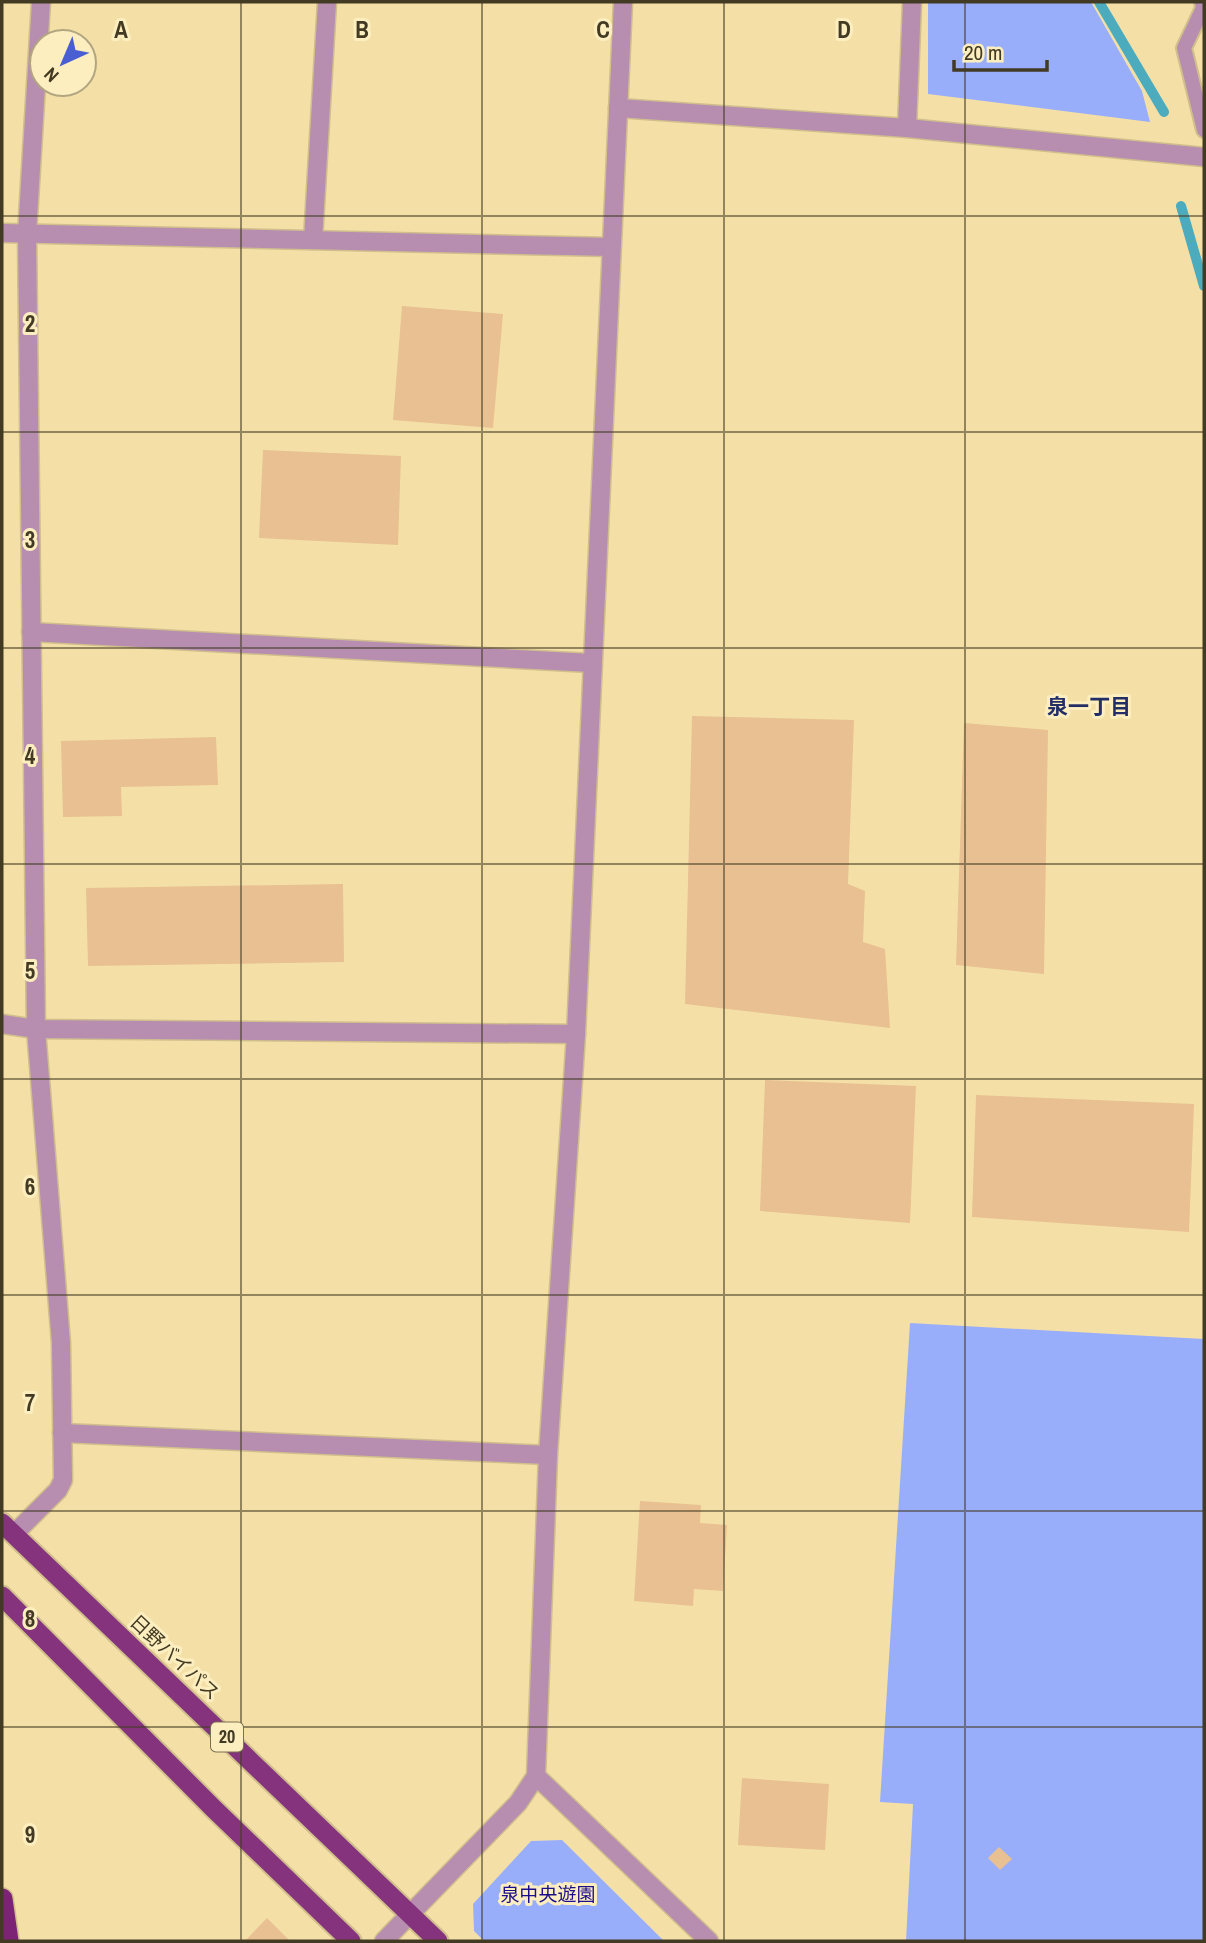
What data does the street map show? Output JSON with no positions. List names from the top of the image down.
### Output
{
  "streets": {
    "highway": ["日野バイパス", "20"]
  },
  "districts": ["泉一丁目"],
  "parks": ["泉中央遊園"],
  "scale_bar": "20 m",
  "north": "bottom left",
  "grid": {
    "columns": [
      "A",
      "B",
      "C",
      "D"
    ],
    "rows": [
      "2",
      "3",
      "4",
      "5",
      "6",
      "7",
      "8",
      "9"
    ]
  }
}
